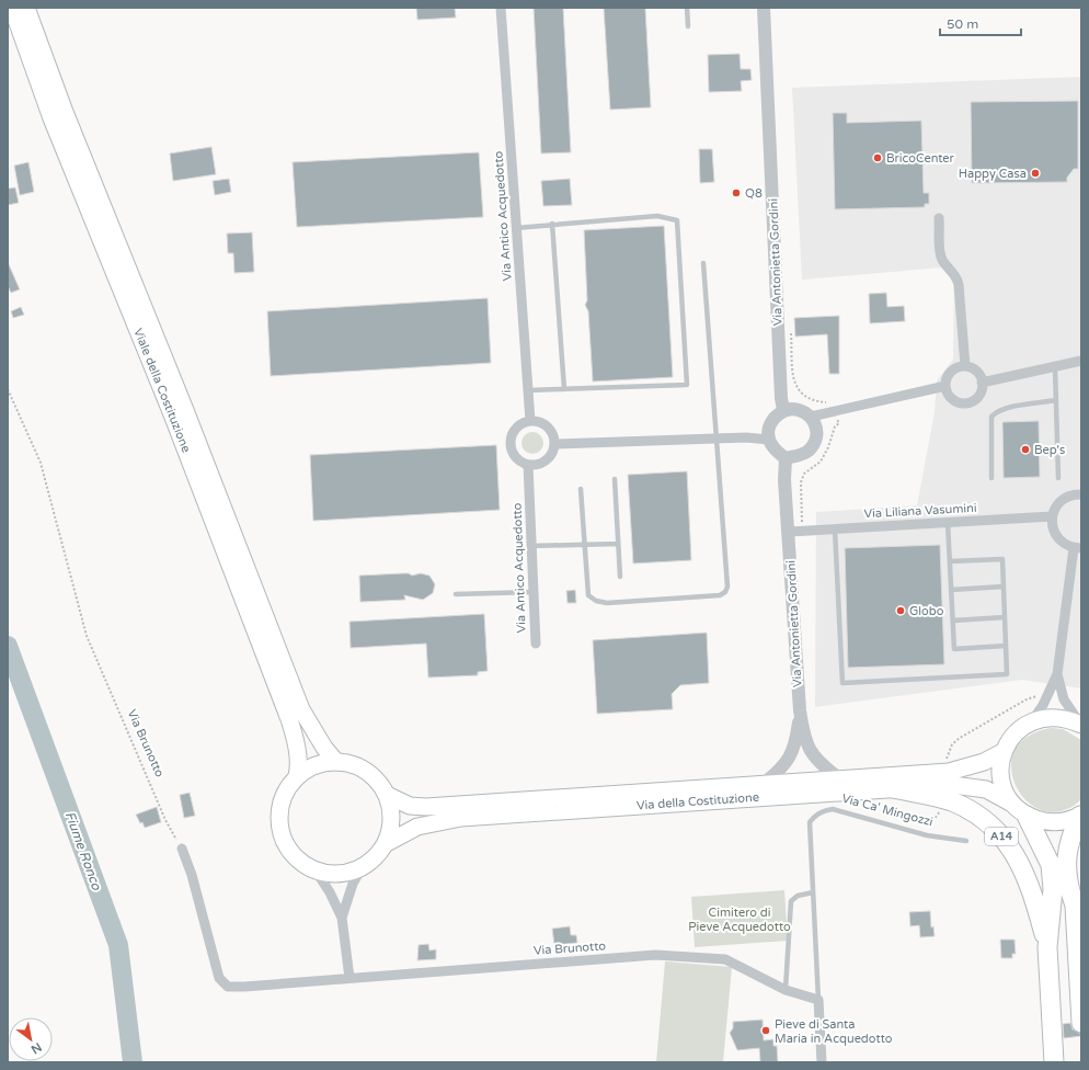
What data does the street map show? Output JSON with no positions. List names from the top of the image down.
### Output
{
  "streets": {
    "highway": ["A14"],
    "main road": ["Viale della Costituzione", "Via della Costituzione"],
    "street": [
      "Via Antico Acquedotto",
      "Via Antonietta Gordini",
      "Via Liliana Vasumini",
      "Via Brunotto",
      "Via Ca' Mingozzi"
    ]
  },
  "crossings": [
    ["Via Antonietta Gordini", "Via Liliana Vasumini"],
    ["Viale della Costituzione", "Via della Costituzione"],
    ["Via Brunotto", "Via Ca' Mingozzi"],
    ["Via della Costituzione", "A14"]
  ],
  "water": ["Fiume Ronco"],
  "parks": ["Cimitero di Pieve Acquedotto"],
  "places": [
    "BricoCenter",
    "Happy Casa",
    "Q8",
    "Bep's",
    "Globo",
    "Pieve di Santa Maria in Acquedotto"
  ],
  "scale_bar": "50 m",
  "north": "bottom right"
}
